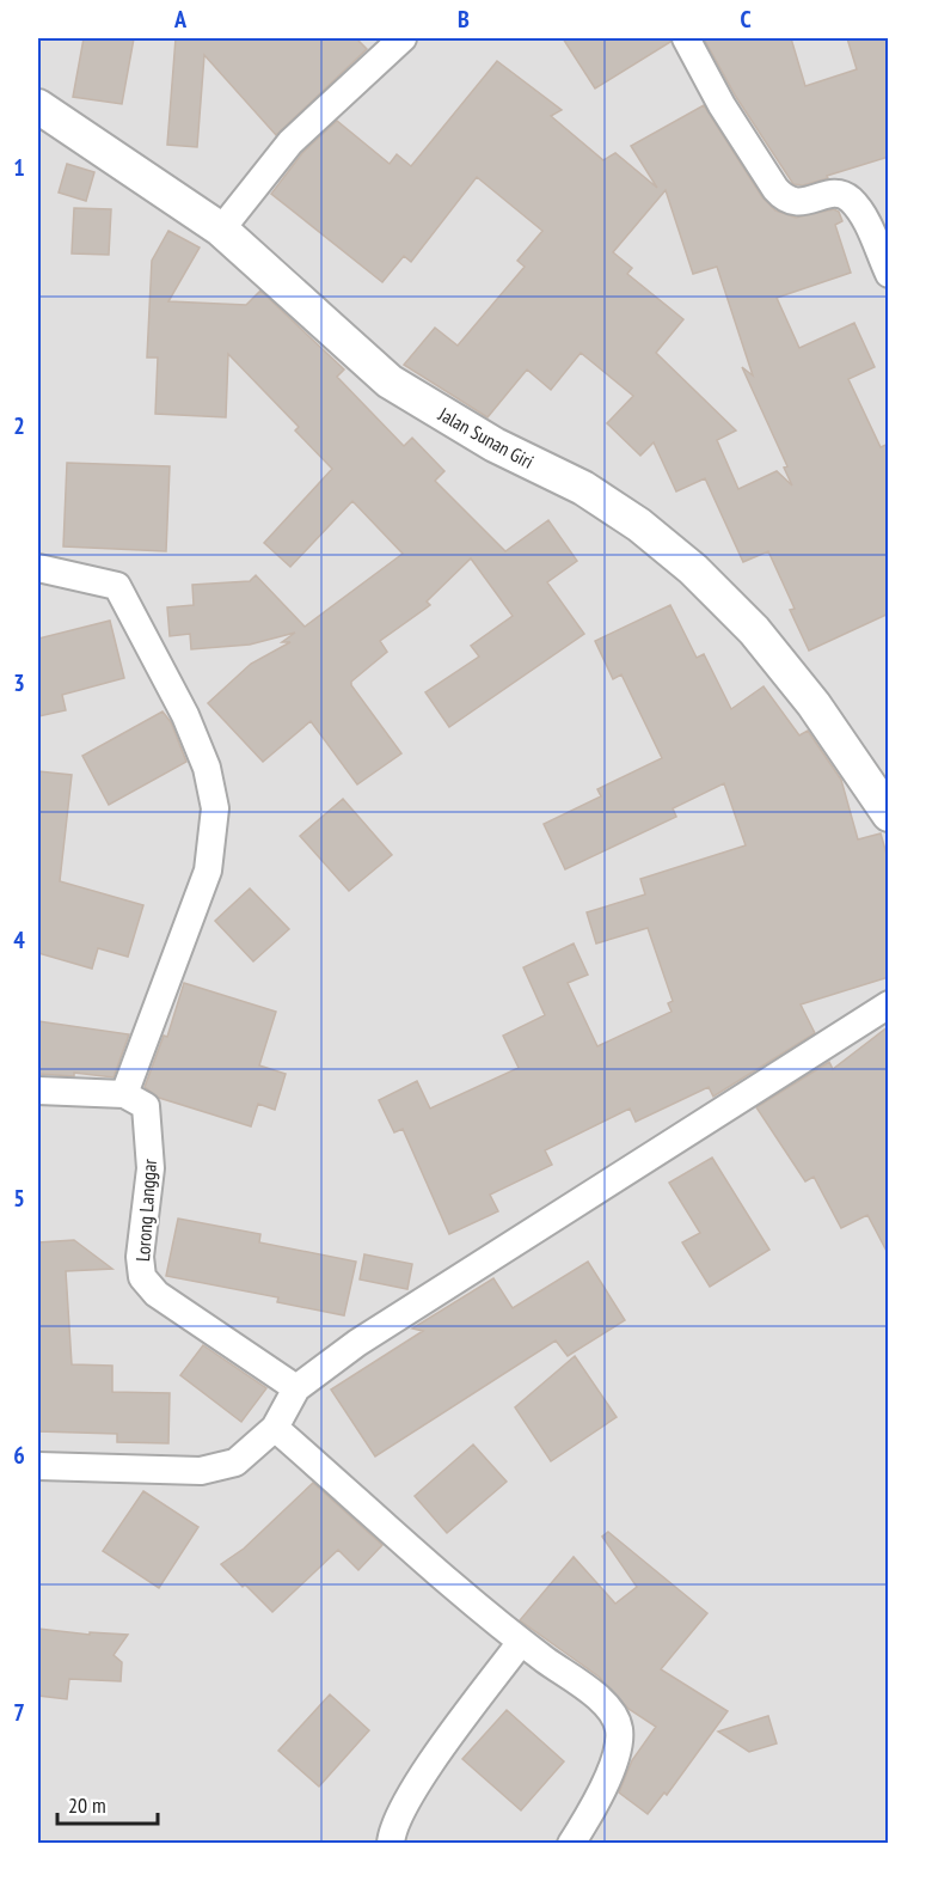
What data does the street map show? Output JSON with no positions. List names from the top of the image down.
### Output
{
  "streets": {
    "street": ["Jalan Sunan Giri", "Lorong Langgar"]
  },
  "scale_bar": "20 m",
  "grid": {
    "columns": ["A", "B", "C"],
    "rows": [
      "1",
      "2",
      "3",
      "4",
      "5",
      "6",
      "7"
    ]
  }
}
